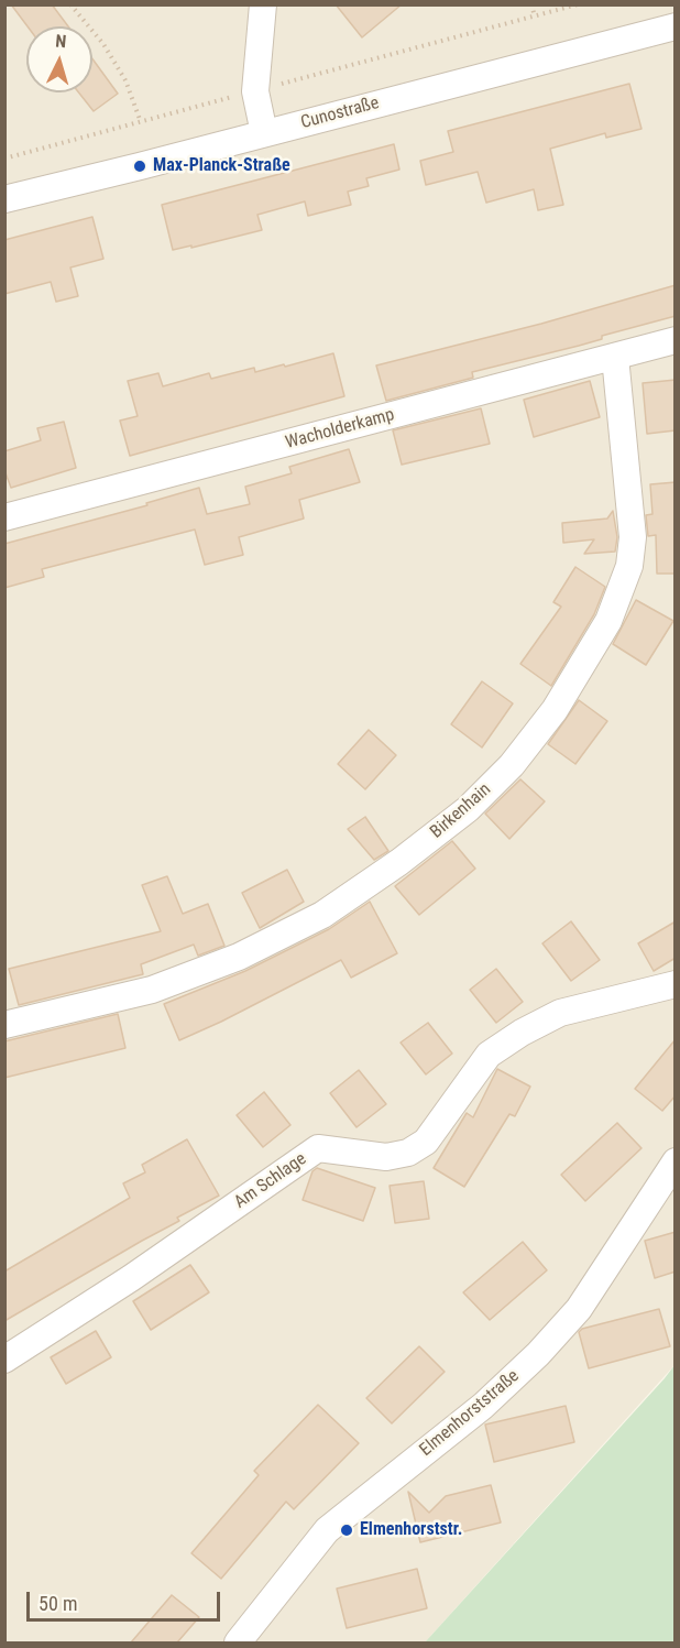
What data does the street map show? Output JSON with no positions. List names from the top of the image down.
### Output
{
  "streets": {
    "street": [
      "Cunostraße",
      "Wacholderkamp",
      "Birkenhain",
      "Am Schlage",
      "Elmenhorststraße"
    ]
  },
  "crossings": [
    ["Wacholderkamp", "Birkenhain"]
  ],
  "places": ["Max-Planck-Straße", "Elmenhorststr."],
  "scale_bar": "50 m",
  "north": "top"
}
